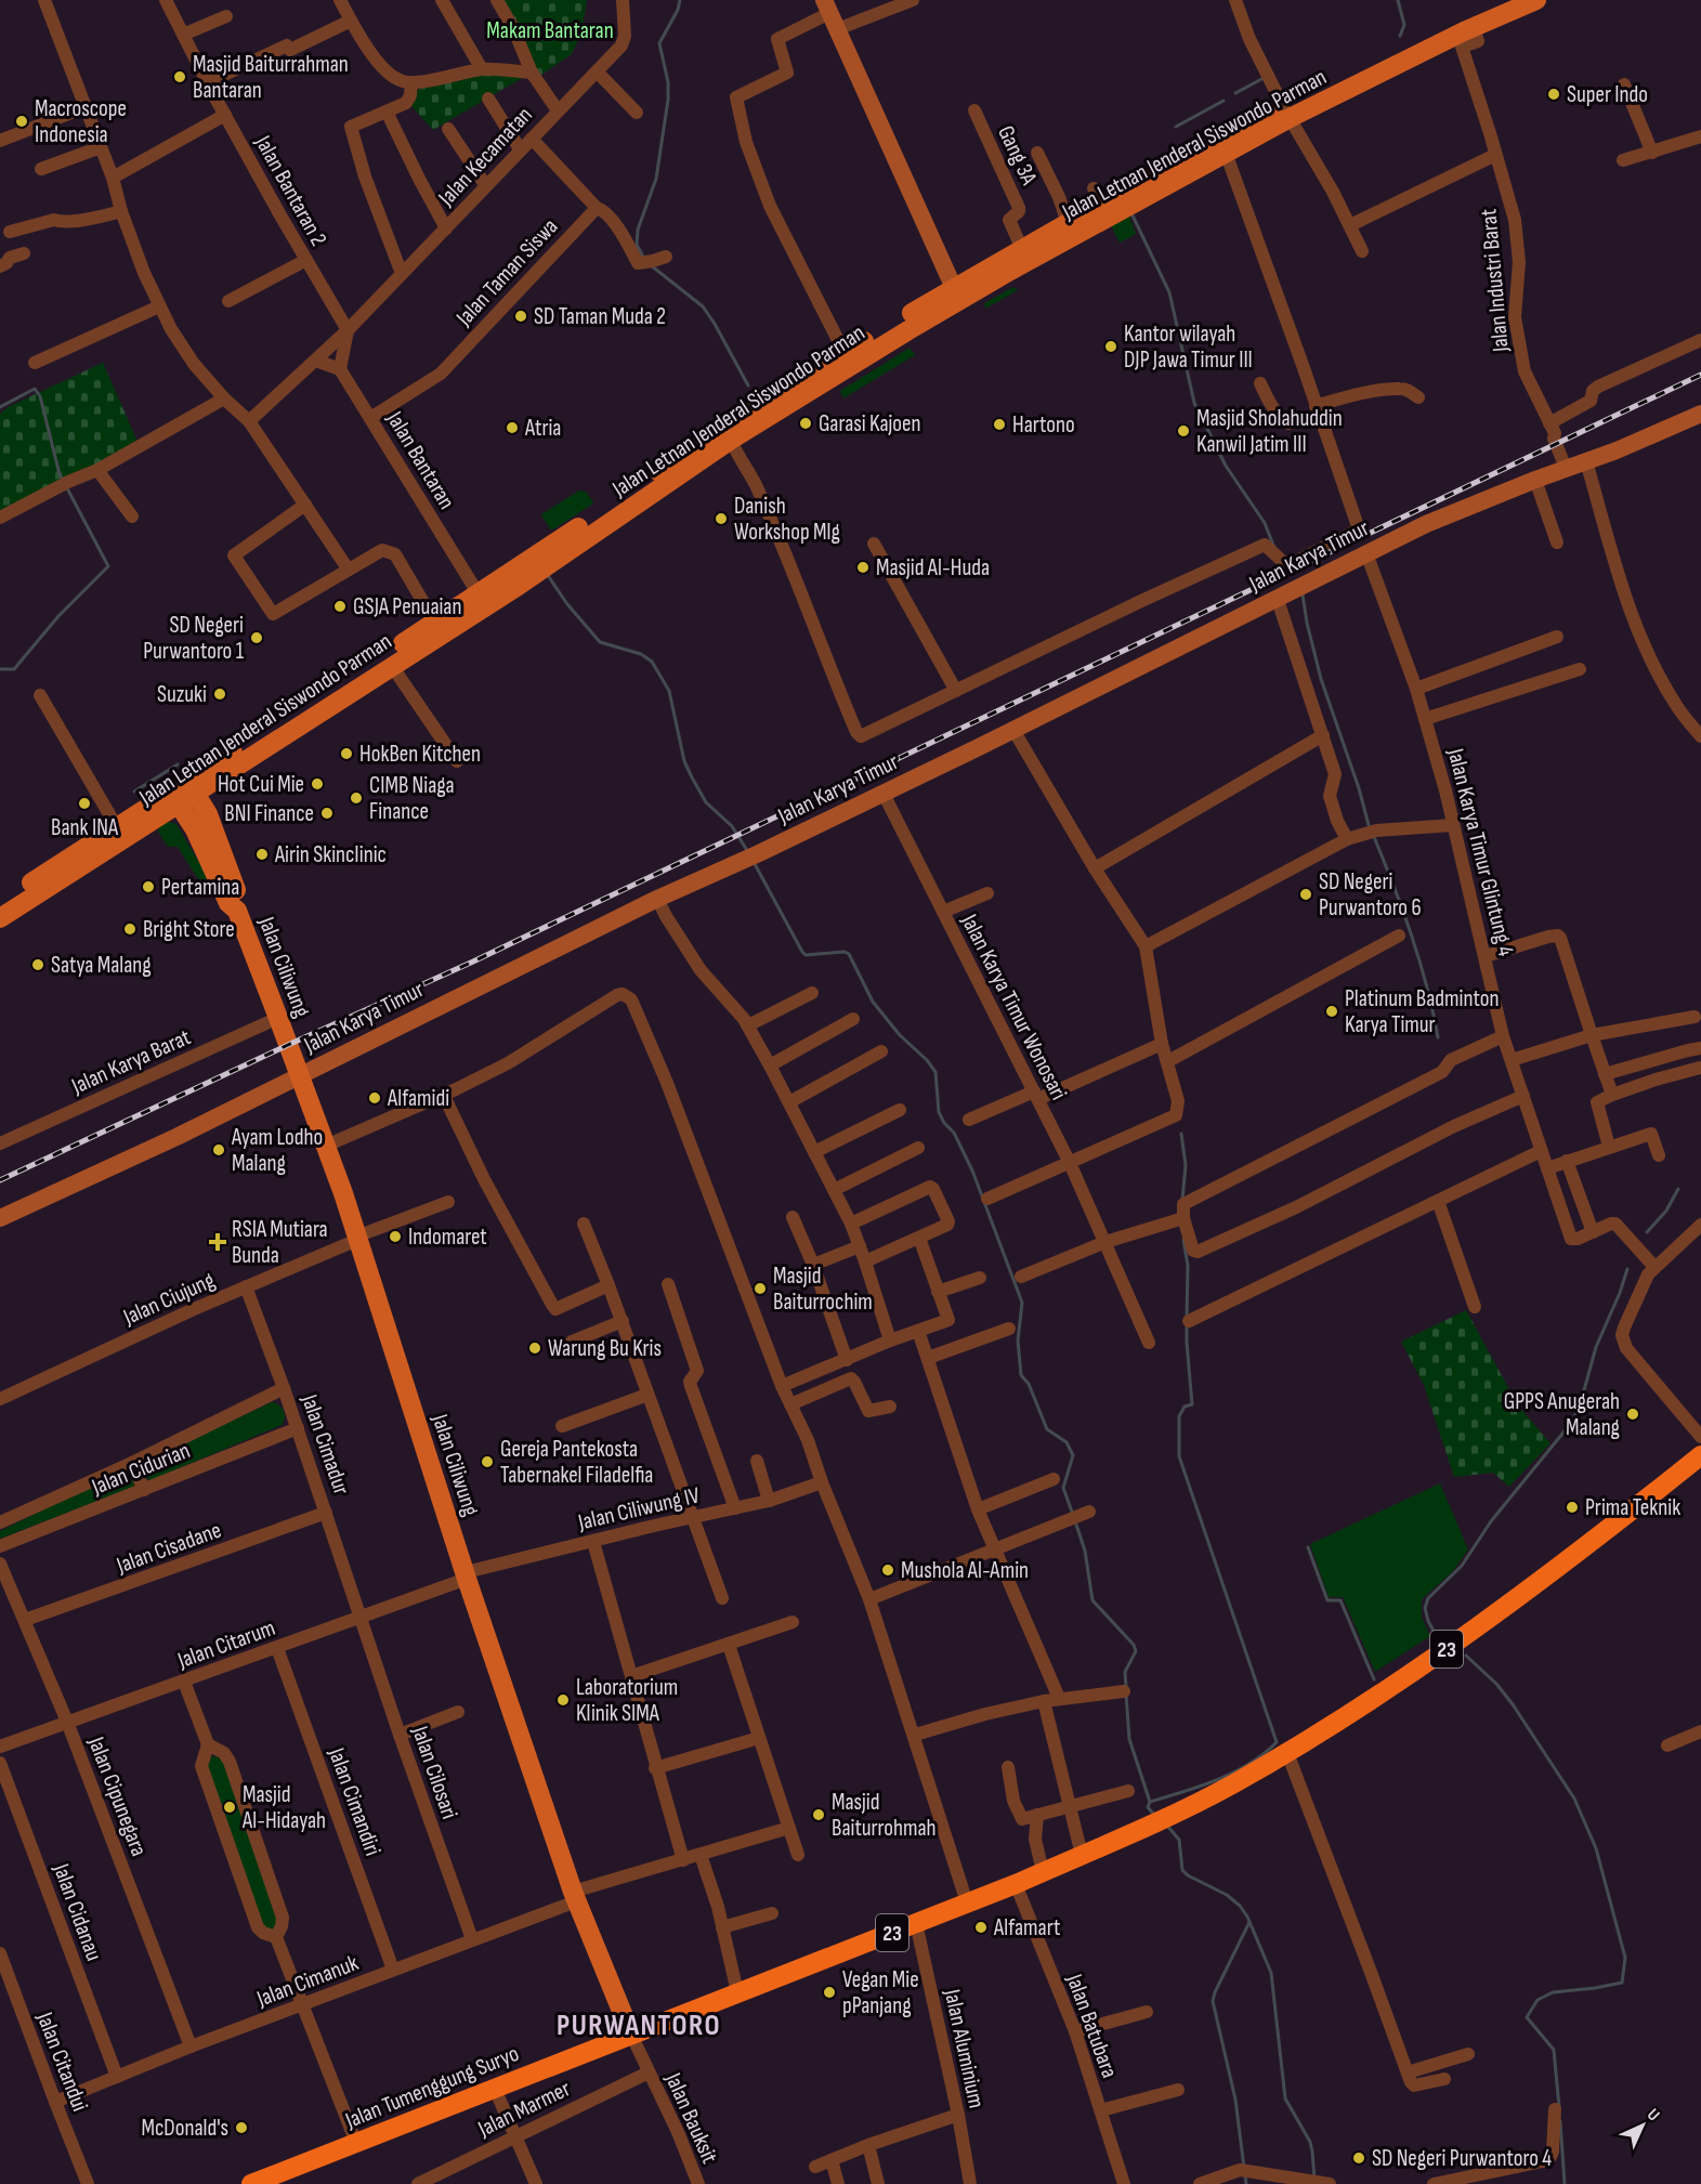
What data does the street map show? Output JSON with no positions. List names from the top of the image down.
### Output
{
  "streets": {
    "highway": ["23", "Jalan Tumenggung Suryo"],
    "main road": ["Jalan Letnan Jenderal Siswondo Parman", "Jalan Ciliwung"],
    "street": [
      "Gang 3A",
      "Jalan Kecamatan",
      "Jalan Bantaran 2",
      "Jalan Taman Siswa",
      "Jalan Industri Barat",
      "Jalan Bantaran",
      "Jalan Karya Timur",
      "Jalan Karya Timur Glintung 4",
      "Jalan Karya Timur Wonosari",
      "Jalan Karya Barat",
      "Jalan Ciujung",
      "Jalan Cimadur",
      "Jalan Cidurian",
      "Jalan Ciliwung IV",
      "Jalan Cisadane",
      "Jalan Citarum",
      "Jalan Cilosari",
      "Jalan Cipunegara",
      "Jalan Cimandiri",
      "Jalan Cidanau",
      "Jalan Cimanuk",
      "Jalan Batubara",
      "Jalan Aluminium",
      "Jalan Citandui",
      "Jalan Marmer",
      "Jalan Bauksit"
    ]
  },
  "crossings": [
    ["Jalan Letnan Jenderal Siswondo Parman", "Gang 3A"],
    ["Jalan Letnan Jenderal Siswondo Parman", "Jalan Industri Barat"],
    ["Jalan Letnan Jenderal Siswondo Parman", "Jalan Bantaran"],
    ["Jalan Letnan Jenderal Siswondo Parman", "Jalan Ciliwung"],
    ["Jalan Kecamatan", "Jalan Bantaran 2"],
    ["Jalan Taman Siswa", "Jalan Bantaran"],
    ["Jalan Industri Barat", "Jalan Karya Timur"],
    ["Jalan Karya Timur", "Jalan Karya Timur Glintung 4"],
    ["Jalan Karya Timur", "Jalan Ciliwung"],
    ["Jalan Karya Timur", "Jalan Karya Timur Wonosari"],
    ["Jalan Ciliwung", "Jalan Karya Barat"],
    ["Jalan Ciliwung", "Jalan Ciujung"],
    ["Jalan Ciliwung", "Jalan Ciliwung IV"],
    ["Jalan Ciliwung", "Jalan Citarum"],
    ["Jalan Ciliwung", "23"],
    ["Jalan Ciliwung", "Jalan Cimanuk"],
    ["Jalan Ciliwung", "Jalan Tumenggung Suryo"],
    ["Jalan Ciliwung", "Jalan Bauksit"],
    ["Jalan Ciujung", "Jalan Cimadur"],
    ["Jalan Cimadur", "Jalan Cidurian"],
    ["Jalan Cimadur", "Jalan Cisadane"],
    ["Jalan Cimadur", "Jalan Citarum"],
    ["Jalan Cimadur", "Jalan Cilosari"],
    ["Jalan Ciliwung IV", "Jalan Citarum"],
    ["Jalan Cisadane", "Jalan Cipunegara"],
    ["Jalan Citarum", "Jalan Cilosari"],
    ["Jalan Citarum", "Jalan Cipunegara"],
    ["Jalan Citarum", "Jalan Cimandiri"],
    ["23", "Jalan Batubara"],
    ["23", "Jalan Aluminium"],
    ["23", "Jalan Tumenggung Suryo"],
    ["23", "Jalan Bauksit"],
    ["Jalan Cilosari", "Jalan Cimanuk"],
    ["Jalan Cipunegara", "Jalan Cimanuk"],
    ["Jalan Cimandiri", "Jalan Cimanuk"],
    ["Jalan Cidanau", "Jalan Cimanuk"],
    ["Jalan Cimanuk", "Jalan Citandui"],
    ["Jalan Tumenggung Suryo", "Jalan Bauksit"],
    ["Jalan Marmer", "Jalan Bauksit"]
  ],
  "districts": ["PURWANTORO"],
  "parks": ["Makam Bantaran"],
  "places": {
    "other": [
      "Masjid Baiturrahman Bantaran",
      "Super Indo",
      "Macroscope Indonesia",
      "SD Taman Muda 2",
      "Kantor wilayah DJP Jawa Timur III",
      "Garasi Kajoen",
      "Hartono",
      "Atria",
      "Masjid Sholahuddin Kanwil Jatim III",
      "Danish Workshop Mlg",
      "Masjid Al-Huda",
      "GSJA Penuaian",
      "SD Negeri Purwantoro 1",
      "Suzuki",
      "HokBen Kitchen",
      "Hot Cui Mie",
      "CIMB Niaga Finance",
      "Bank INA",
      "BNI Finance",
      "Airin Skinclinic",
      "Pertamina",
      "SD Negeri Purwantoro 6",
      "Bright Store",
      "Satya Malang",
      "Platinum Badminton Karya Timur",
      "Alfamidi",
      "Ayam Lodho Malang",
      "Indomaret",
      "Masjid Baiturrochim",
      "Warung Bu Kris",
      "GPPS Anugerah Malang",
      "Gereja Pantekosta Tabernakel Filadelfia",
      "Prima Teknik",
      "Mushola Al-Amin",
      "Laboratorium Klinik SIMA",
      "Masjid Al-Hidayah",
      "Masjid Baiturrohmah",
      "Alfamart",
      "Vegan Mie pPanjang",
      "McDonald's",
      "SD Negeri Purwantoro 4"
    ],
    "health": ["RSIA Mutiara Bunda"]
  },
  "north": "top right"
}
